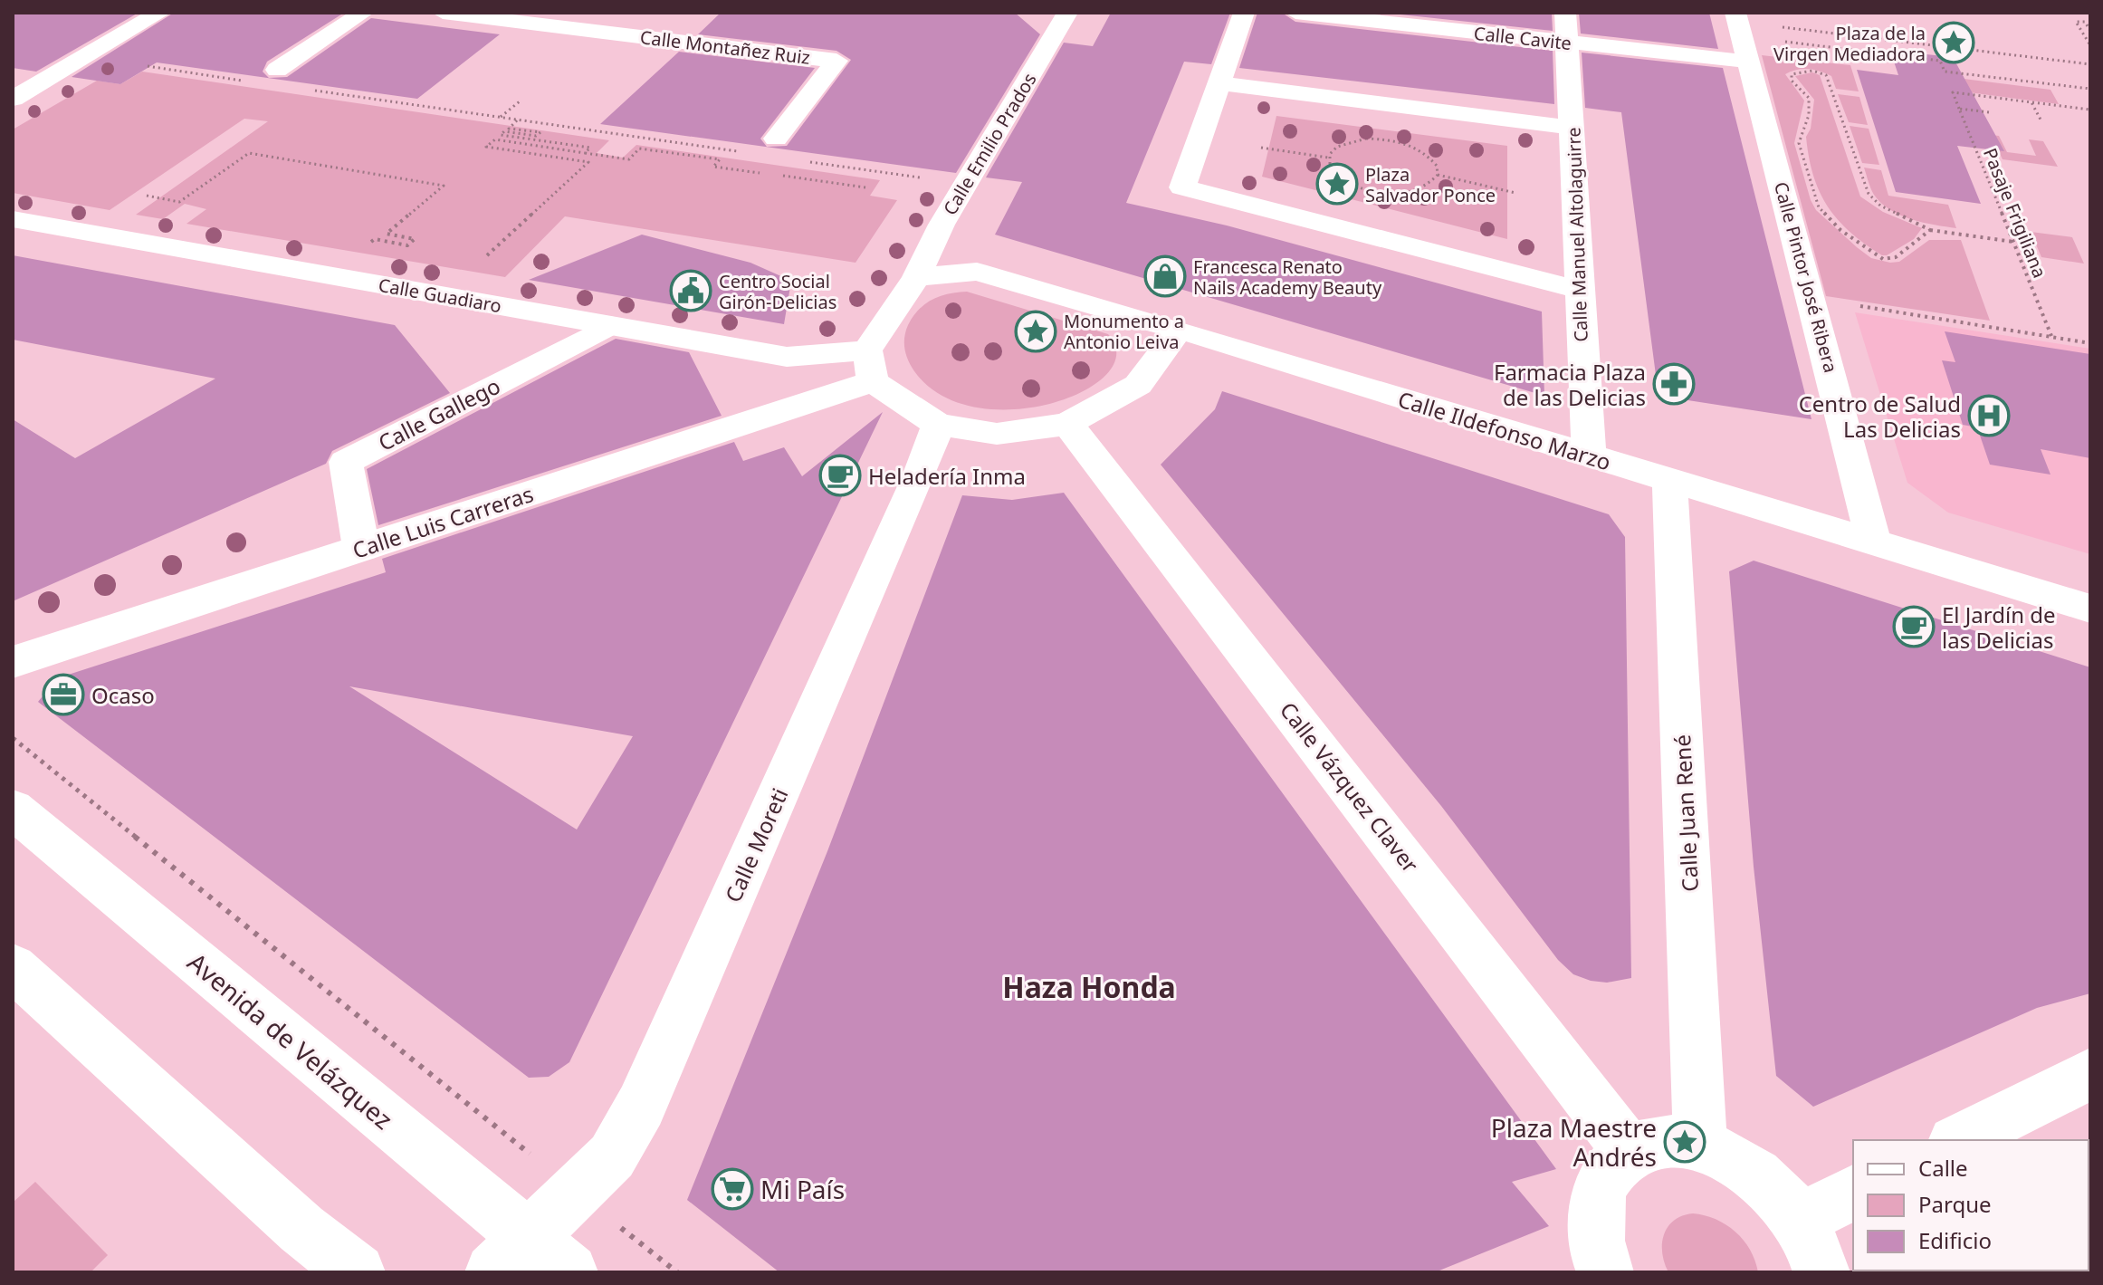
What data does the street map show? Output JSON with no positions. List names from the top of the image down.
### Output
{
  "streets": {
    "street": [
      "Calle Cavite",
      "Calle Montañez Ruiz",
      "Calle Emilio Prados",
      "Calle Manuel Altolaguirre",
      "Calle Pintor José Ribera",
      "Calle Guadiaro",
      "Calle Gallego",
      "Calle Ildefonso Marzo",
      "Calle Luis Carreras",
      "Calle Vázquez Claver",
      "Calle Juan René",
      "Calle Moreti",
      "Avenida de Velázquez"
    ],
    "path": ["Pasaje Frigiliana"]
  },
  "crossings": [
    ["Calle Cavite", "Calle Manuel Altolaguirre"],
    ["Calle Cavite", "Calle Pintor José Ribera"],
    ["Calle Emilio Prados", "Calle Guadiaro"],
    ["Calle Emilio Prados", "Calle Ildefonso Marzo"],
    ["Calle Emilio Prados", "Calle Luis Carreras"],
    ["Calle Manuel Altolaguirre", "Calle Ildefonso Marzo"],
    ["Calle Pintor José Ribera", "Calle Ildefonso Marzo"],
    ["Calle Guadiaro", "Calle Gallego"],
    ["Calle Guadiaro", "Calle Luis Carreras"],
    ["Calle Gallego", "Calle Luis Carreras"],
    ["Calle Ildefonso Marzo", "Calle Juan René"],
    ["Calle Moreti", "Avenida de Velázquez"]
  ],
  "districts": ["Haza Honda"],
  "places": {
    "place": [
      "Plaza de la Virgen Mediadora",
      "Plaza Salvador Ponce",
      "Monumento a Antonio Leiva",
      "Plaza Maestre Andrés"
    ],
    "shop": ["Francesca Renato Nails Academy Beauty"],
    "public building": ["Centro Social Girón-Delicias"],
    "pharmacy": ["Farmacia Plaza de las Delicias"],
    "hospital": ["Centro de Salud Las Delicias"],
    "cafe": ["Heladería Inma", "El Jardín de las Delicias"],
    "office": ["Ocaso"],
    "supermarket": ["Mi País"]
  },
  "legend": ["Calle", "Parque", "Edificio"]
}
